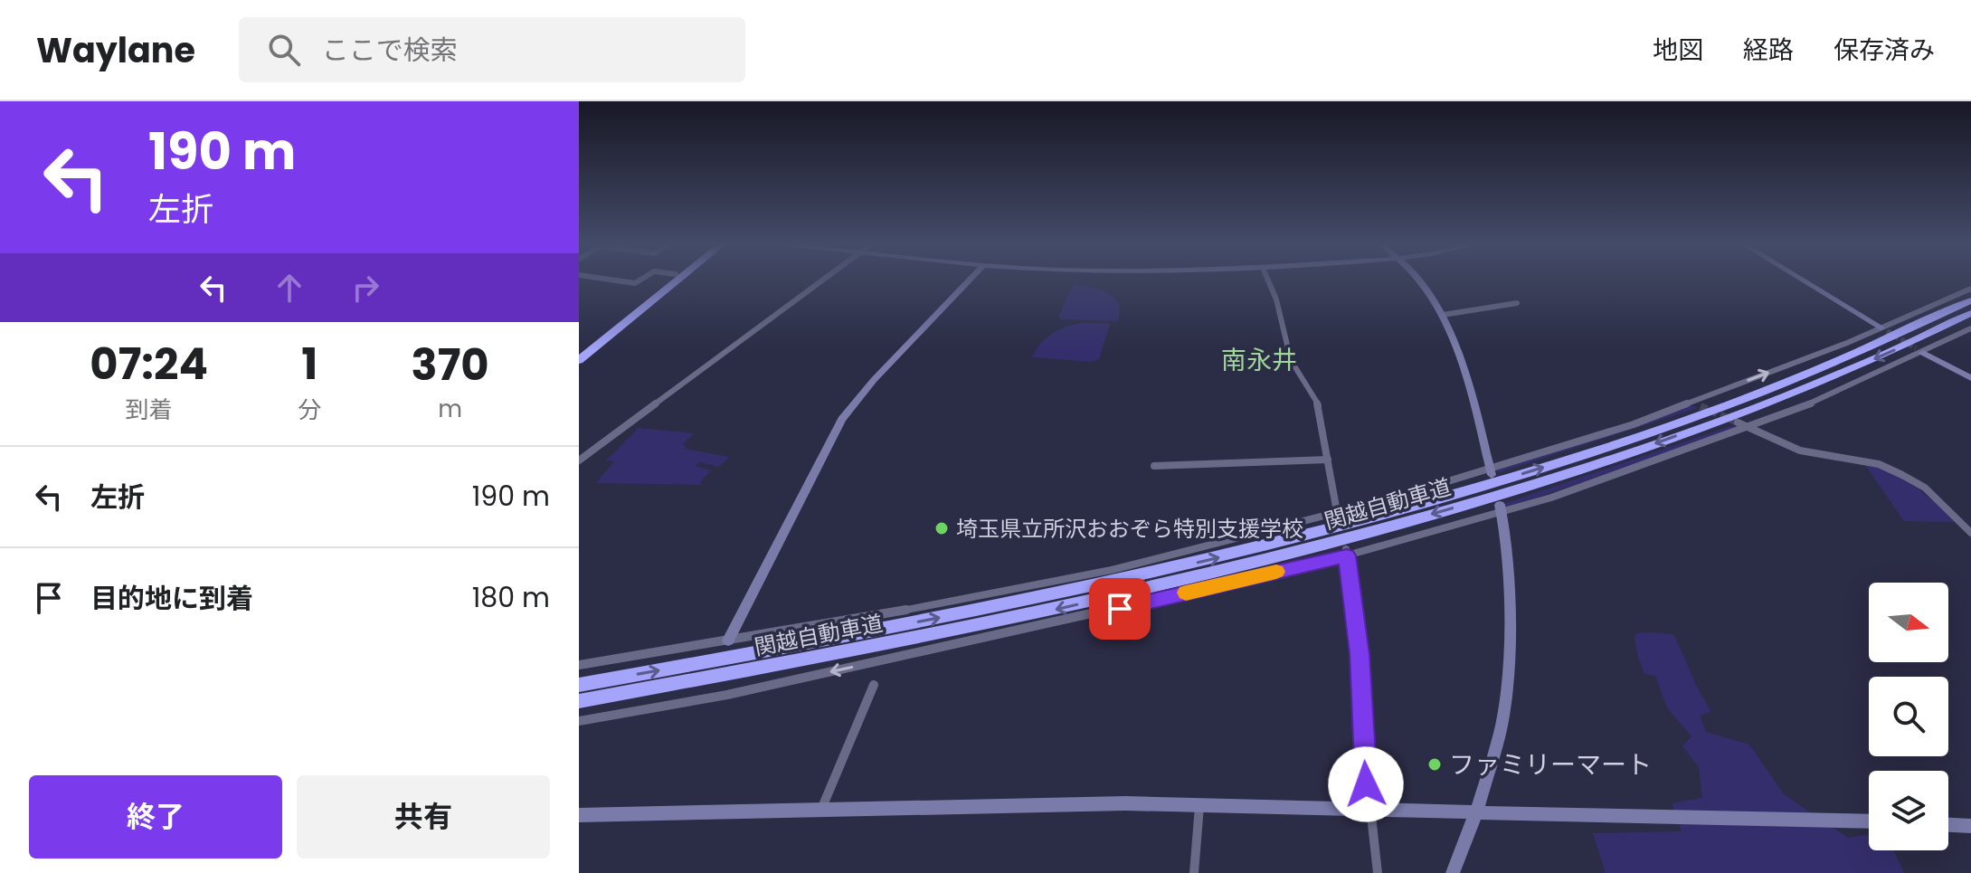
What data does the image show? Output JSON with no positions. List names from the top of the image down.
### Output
{
  "streets": {
    "highway": ["関越自動車道"]
  },
  "districts": ["南永井"],
  "places": ["埼玉県立所沢おおぞら特別支援学校", "ファミリーマート"],
  "north": "right",
  "page": {
    "header": "Waylane",
    "search": "ここで検索",
    "nav": ["地図", "経路", "保存済み"],
    "turn": ["190 m", "左折"],
    "eta": [
      "07:24",
      "到着",
      "1",
      "分",
      "370",
      "m"
    ],
    "list": [
      {
        "name": "左折",
        "value": "190 m"
      },
      {
        "name": "目的地に到着",
        "value": "180 m"
      }
    ],
    "buttons": ["終了", "共有"]
  }
}
